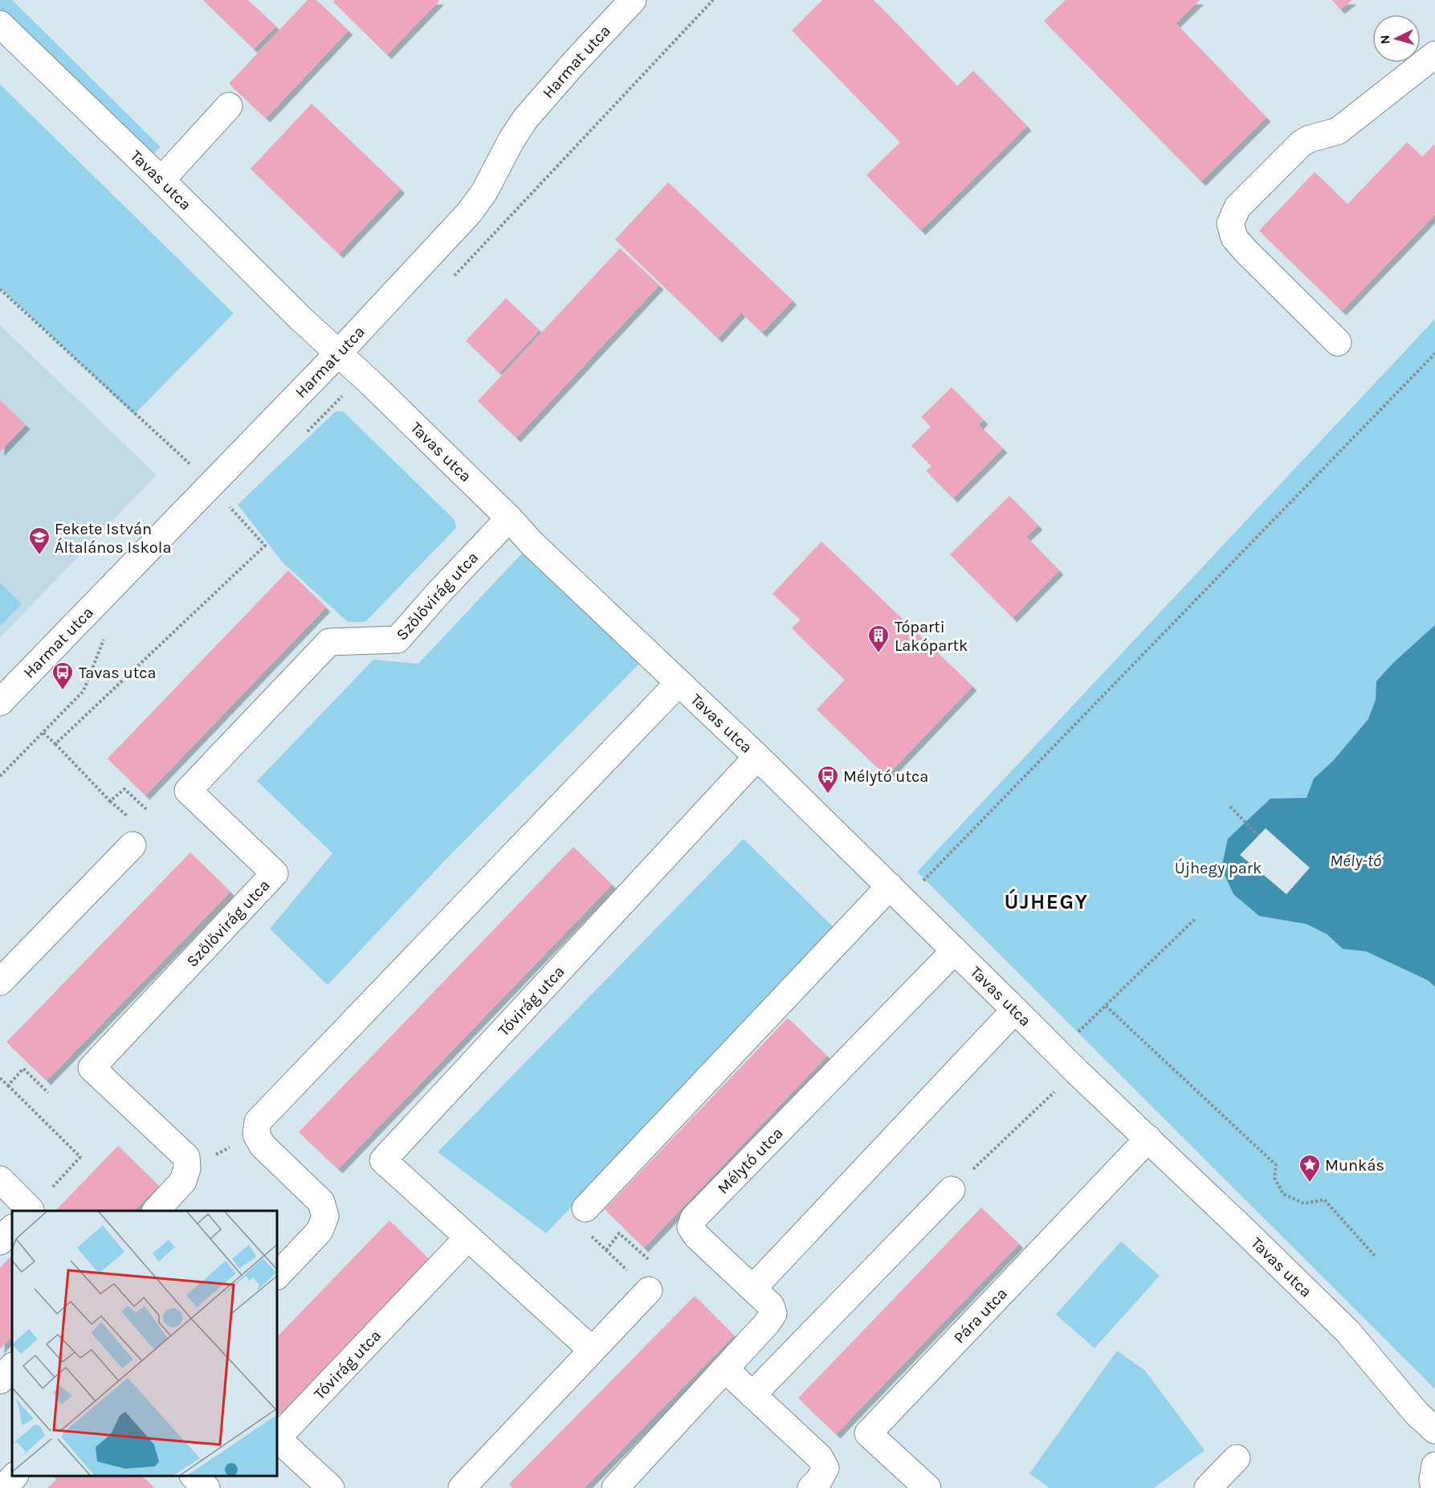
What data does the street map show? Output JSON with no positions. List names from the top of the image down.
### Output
{
  "streets": {
    "street": [
      "Harmat utca",
      "Tavas utca",
      "Szőlővirág utca",
      "Tóvirág utca",
      "Mélytó utca",
      "Pára utca"
    ]
  },
  "crossings": [
    ["Harmat utca", "Tavas utca"],
    ["Tavas utca", "Szőlővirág utca"],
    ["Tavas utca", "Tóvirág utca"],
    ["Tavas utca", "Mélytó utca"],
    ["Tavas utca", "Pára utca"]
  ],
  "districts": ["ÚJHEGY"],
  "water": ["Mély-tó"],
  "parks": ["Újhegy park"],
  "places": {
    "school or university": ["Fekete István Általános Iskola"],
    "building": ["Tóparti Lakópartk"],
    "bus stop": ["Tavas utca", "Mélytó utca"],
    "place": ["Munkás"]
  },
  "north": "left"
}
